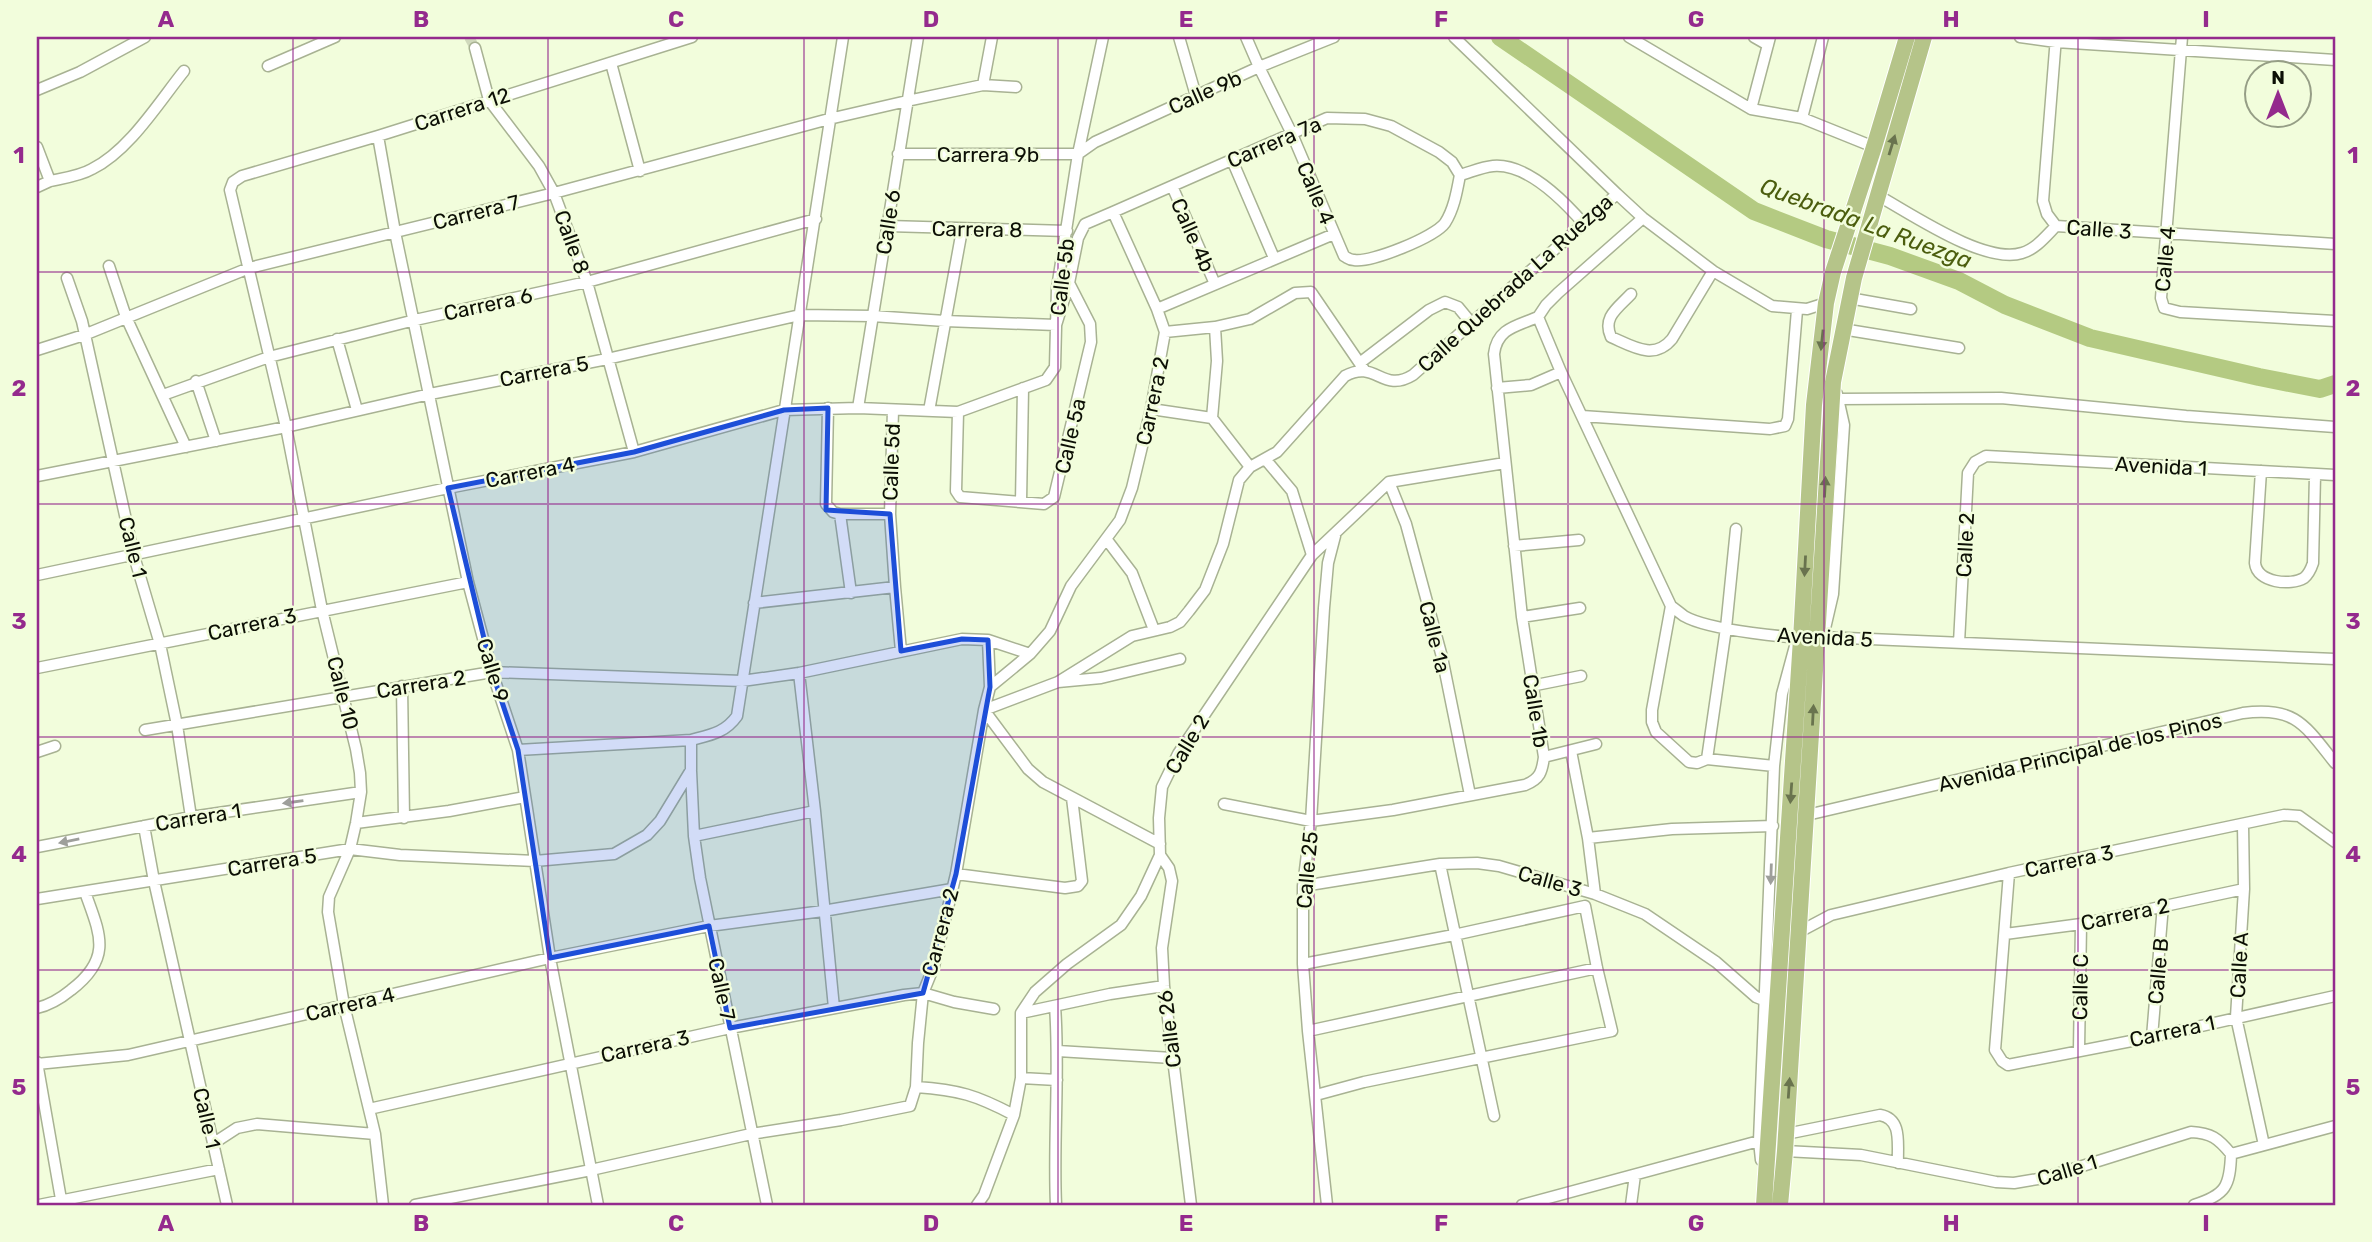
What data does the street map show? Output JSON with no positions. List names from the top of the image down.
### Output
{
  "streets": {
    "street": [
      "Calle 9b",
      "Carrera 12",
      "Carrera 7a",
      "Carrera 9b",
      "Calle 4",
      "Carrera 7",
      "Calle 6",
      "Carrera 8",
      "Calle 3",
      "Calle 4b",
      "Calle 8",
      "Calle 5b",
      "Calle Quebrada La Ruezga",
      "Carrera 6",
      "Carrera 5",
      "Carrera 2",
      "Calle 5a",
      "Calle 5d",
      "Avenida 1",
      "Carrera 4",
      "Calle 2",
      "Calle 1",
      "Carrera 3",
      "Calle 1a",
      "Avenida 5",
      "Calle 9",
      "Calle 10",
      "Calle 1b",
      "Avenida Principal de los Pinos",
      "Carrera 1",
      "Calle 25",
      "Calle A",
      "Calle B",
      "Calle C",
      "Calle 7",
      "Calle 26"
    ]
  },
  "crossings": [
    ["Calle 9b", "Carrera 9b"],
    ["Calle 9b", "Calle 4"],
    ["Calle 9b", "Calle 5b"],
    ["Carrera 12", "Calle 8"],
    ["Carrera 12", "Calle 9"],
    ["Carrera 12", "Calle 10"],
    ["Carrera 7a", "Calle 4"],
    ["Carrera 7a", "Calle 4b"],
    ["Carrera 7a", "Calle 5b"],
    ["Carrera 7a", "Carrera 5"],
    ["Carrera 7a", "Carrera 2"],
    ["Carrera 7a", "Calle 5a"],
    ["Carrera 9b", "Calle 6"],
    ["Carrera 9b", "Calle 5b"],
    ["Calle 4", "Calle 3"],
    ["Carrera 7", "Calle 6"],
    ["Carrera 7", "Calle 8"],
    ["Carrera 7", "Calle 9"],
    ["Carrera 7", "Calle 10"],
    ["Calle 6", "Carrera 8"],
    ["Calle 6", "Carrera 5"],
    ["Calle 6", "Carrera 4"],
    ["Carrera 8", "Calle 5b"],
    ["Calle 3", "Calle 25"],
    ["Calle 8", "Carrera 6"],
    ["Calle 8", "Carrera 5"],
    ["Calle 8", "Carrera 4"],
    ["Calle 5b", "Carrera 5"],
    ["Calle 5b", "Carrera 4"],
    ["Carrera 6", "Calle 9"],
    ["Carrera 6", "Calle 10"],
    ["Carrera 5", "Calle 1"],
    ["Carrera 5", "Calle 9"],
    ["Carrera 5", "Calle 10"],
    ["Carrera 5", "Calle 7"],
    ["Carrera 2", "Calle 5d"],
    ["Carrera 2", "Carrera 4"],
    ["Carrera 2", "Calle 1"],
    ["Carrera 2", "Carrera 3"],
    ["Carrera 2", "Calle 9"],
    ["Carrera 2", "Calle 10"],
    ["Carrera 2", "Carrera 1"],
    ["Carrera 2", "Calle A"],
    ["Carrera 2", "Calle B"],
    ["Carrera 2", "Calle C"],
    ["Calle 5a", "Carrera 4"],
    ["Calle 5d", "Carrera 4"],
    ["Avenida 1", "Calle 2"],
    ["Carrera 4", "Calle 1"],
    ["Carrera 4", "Calle 9"],
    ["Carrera 4", "Calle 10"],
    ["Carrera 4", "Calle 7"],
    ["Calle 2", "Calle 1a"],
    ["Calle 2", "Avenida 5"],
    ["Calle 2", "Calle 25"],
    ["Calle 2", "Calle 26"],
    ["Calle 1", "Carrera 3"],
    ["Calle 1", "Carrera 1"],
    ["Carrera 3", "Calle 9"],
    ["Carrera 3", "Calle 10"],
    ["Carrera 3", "Calle A"],
    ["Carrera 3", "Calle 7"],
    ["Calle 1a", "Calle 1b"],
    ["Calle 10", "Carrera 1"],
    ["Calle 1b", "Calle 25"],
    ["Carrera 1", "Calle A"],
    ["Carrera 1", "Calle B"],
    ["Carrera 1", "Calle C"]
  ],
  "one_way": ["Carrera 1"],
  "water": ["Quebrada La Ruezga"],
  "north": "top",
  "grid": {
    "columns": [
      "A",
      "B",
      "C",
      "D",
      "E",
      "F",
      "G",
      "H",
      "I"
    ],
    "rows": [
      "1",
      "2",
      "3",
      "4",
      "5"
    ]
  }
}
